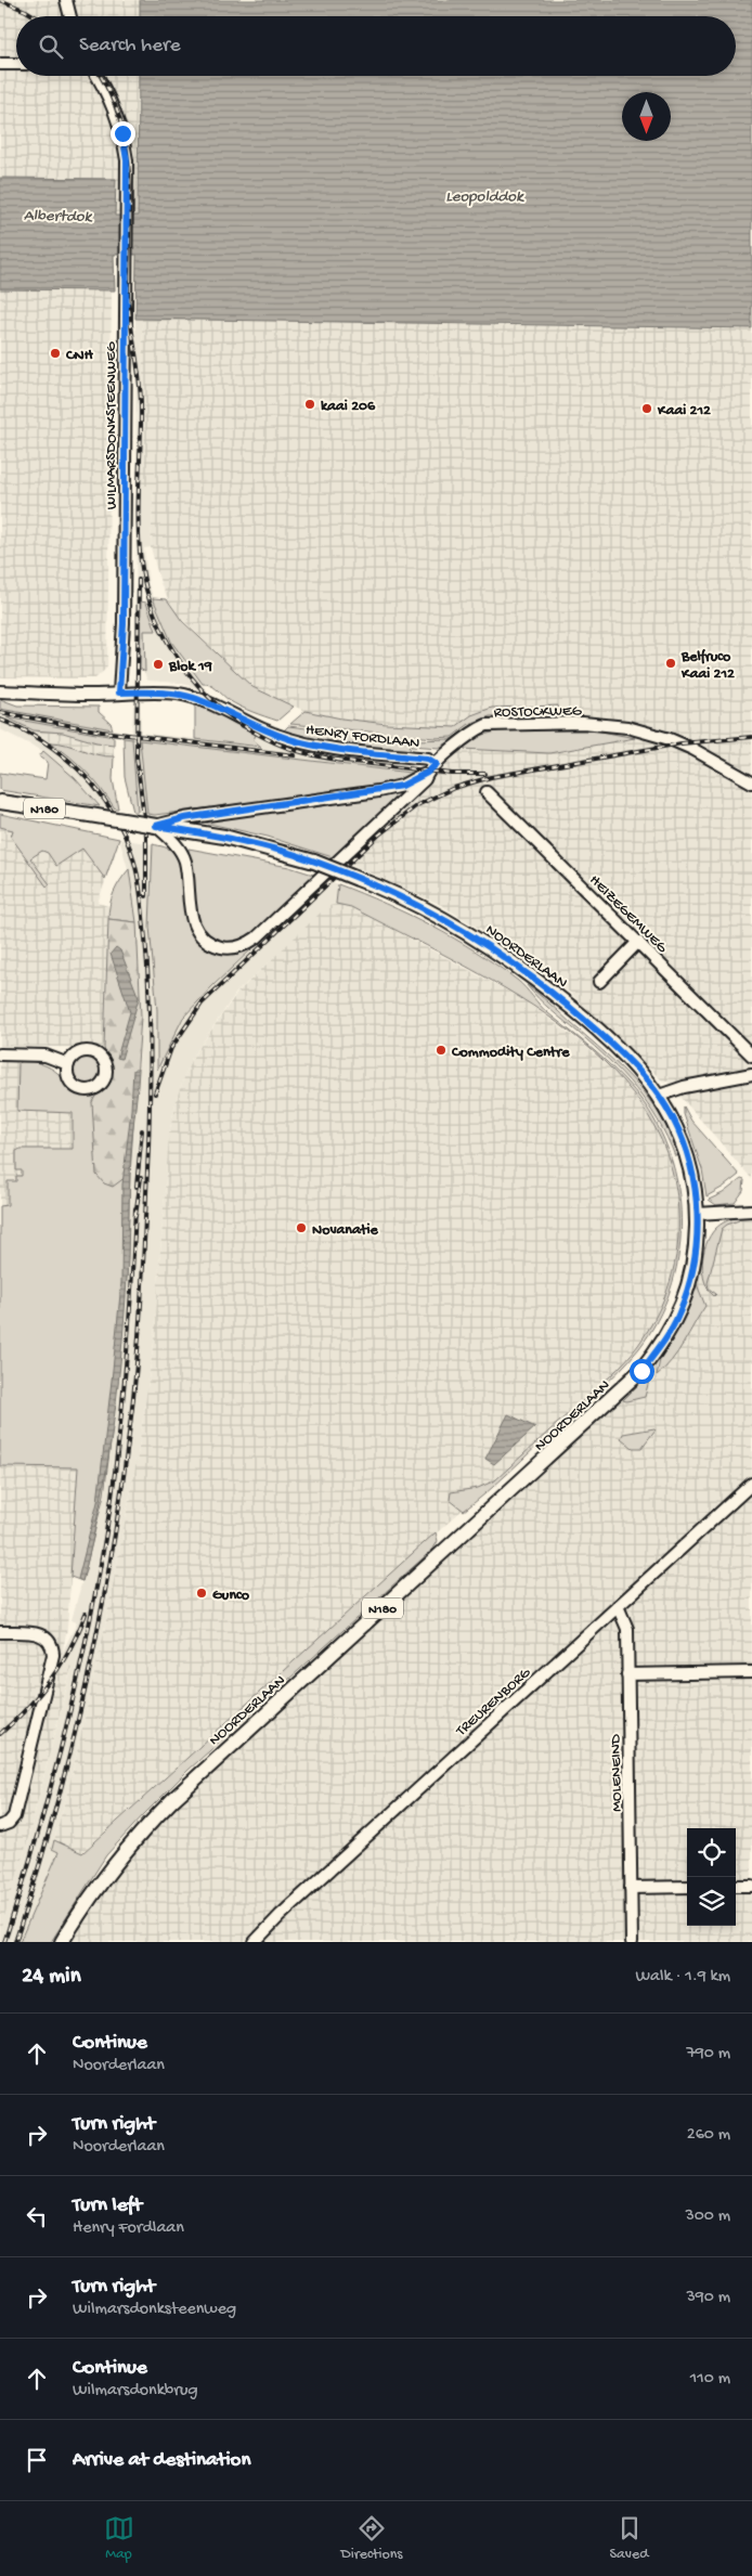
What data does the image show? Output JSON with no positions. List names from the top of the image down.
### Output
{
  "streets": {
    "main road": ["N180", "NOORDERLAAN"],
    "street": [
      "WILMARSDONKSTEENWEG",
      "ROSTOCKWEG",
      "HENRY FORDLAAN",
      "HEIZEGEMWEG",
      "TREURENBORG",
      "MOLENEIND"
    ]
  },
  "crossings": [
    ["WILMARSDONKSTEENWEG", "HENRY FORDLAAN"],
    ["ROSTOCKWEG", "HENRY FORDLAAN"],
    ["ROSTOCKWEG", "NOORDERLAAN"],
    ["TREURENBORG", "MOLENEIND"]
  ],
  "water": ["Leopolddok", "Albertdok"],
  "places": [
    "CNH",
    "kaai 206",
    "Kaai 212",
    "Belfruco Kaai 212",
    "Blok 19",
    "Commodity Centre",
    "Novanatie",
    "Gunco"
  ],
  "north": "bottom",
  "page": {
    "search": "Search here",
    "heading": ["24 min", "Walk · 1.9 km"],
    "list": [
      ["Continue", "Noorderlaan", "790 m"],
      ["Turn right", "Noorderlaan", "260 m"],
      ["Turn left", "Henry Fordlaan", "300 m"],
      ["Turn right", "Wilmarsdonksteenweg", "390 m"],
      ["Continue", "Wilmarsdonkbrug", "110 m"],
      "Arrive at destination"
    ],
    "nav": ["Map", "Directions", "Saved"]
  }
}
